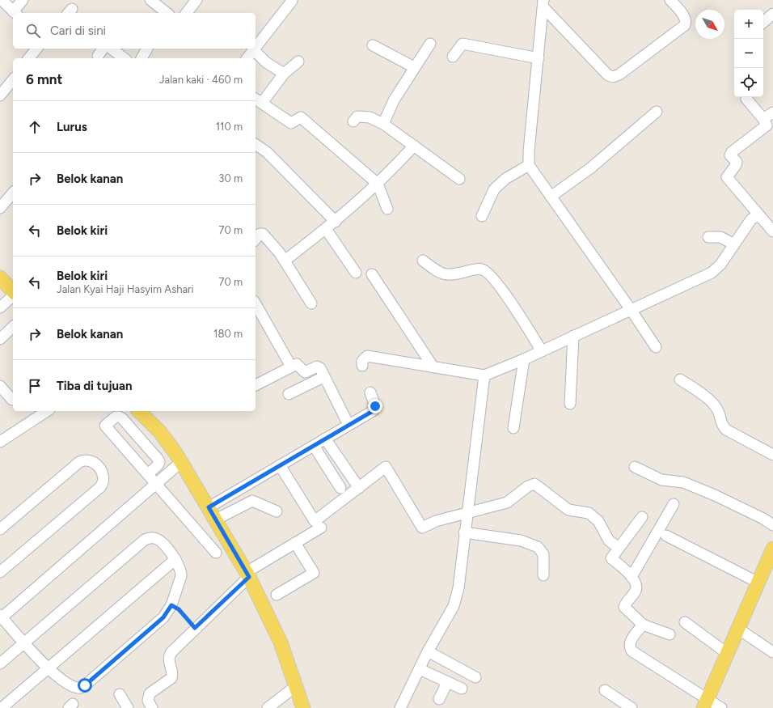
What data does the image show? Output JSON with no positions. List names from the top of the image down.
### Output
{
  "north": "bottom right",
  "page": {
    "map_buttons": ["+", "−"],
    "search": "Cari di sini",
    "heading": ["6 mnt", "Jalan kaki · 460 m"],
    "list": [
      ["Lurus", "110 m"],
      ["Belok kanan", "30 m"],
      ["Belok kiri", "70 m"],
      ["Belok kiri", "Jalan Kyai Haji Hasyim Ashari", "70 m"],
      ["Belok kanan", "180 m"],
      "Tiba di tujuan"
    ]
  }
}
